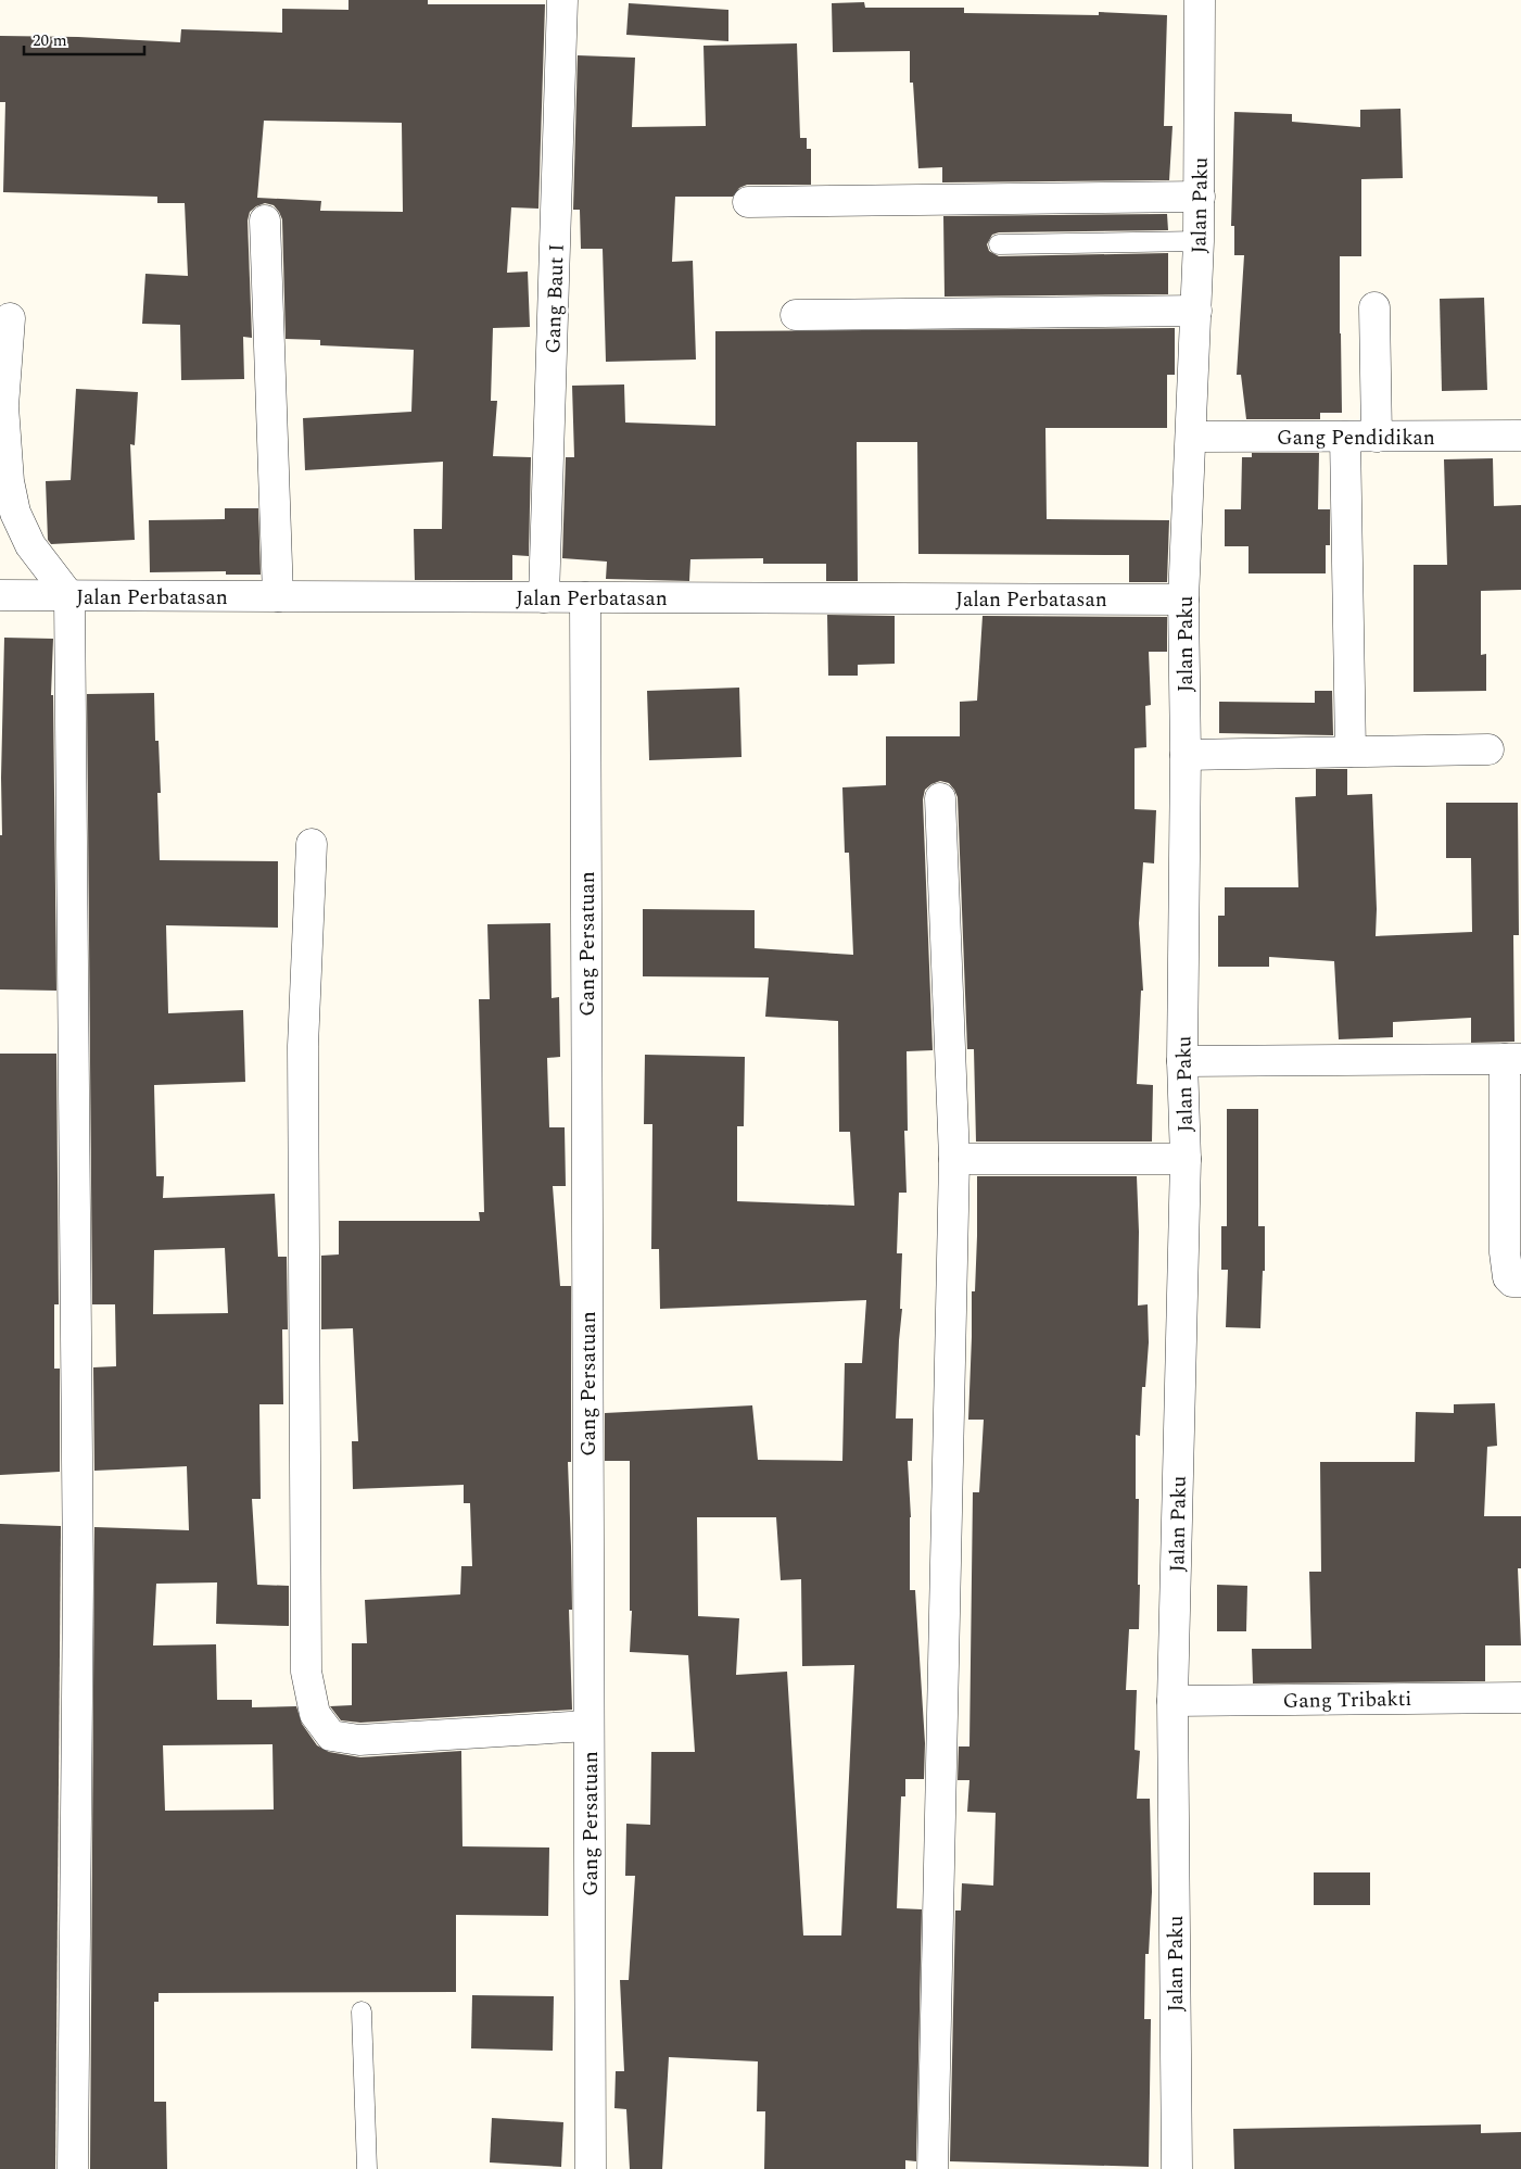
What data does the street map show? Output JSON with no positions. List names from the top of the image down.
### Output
{
  "streets": {
    "street": [
      "Jalan Paku",
      "Gang Baut I",
      "Gang Pendidikan",
      "Jalan Perbatasan",
      "Gang Persatuan",
      "Gang Tribakti"
    ]
  },
  "crossings": [
    ["Jalan Paku", "Gang Pendidikan"],
    ["Jalan Paku", "Jalan Perbatasan"],
    ["Jalan Paku", "Gang Tribakti"],
    ["Gang Baut I", "Jalan Perbatasan"],
    ["Jalan Perbatasan", "Gang Persatuan"]
  ],
  "scale_bar": "20 m"
}
